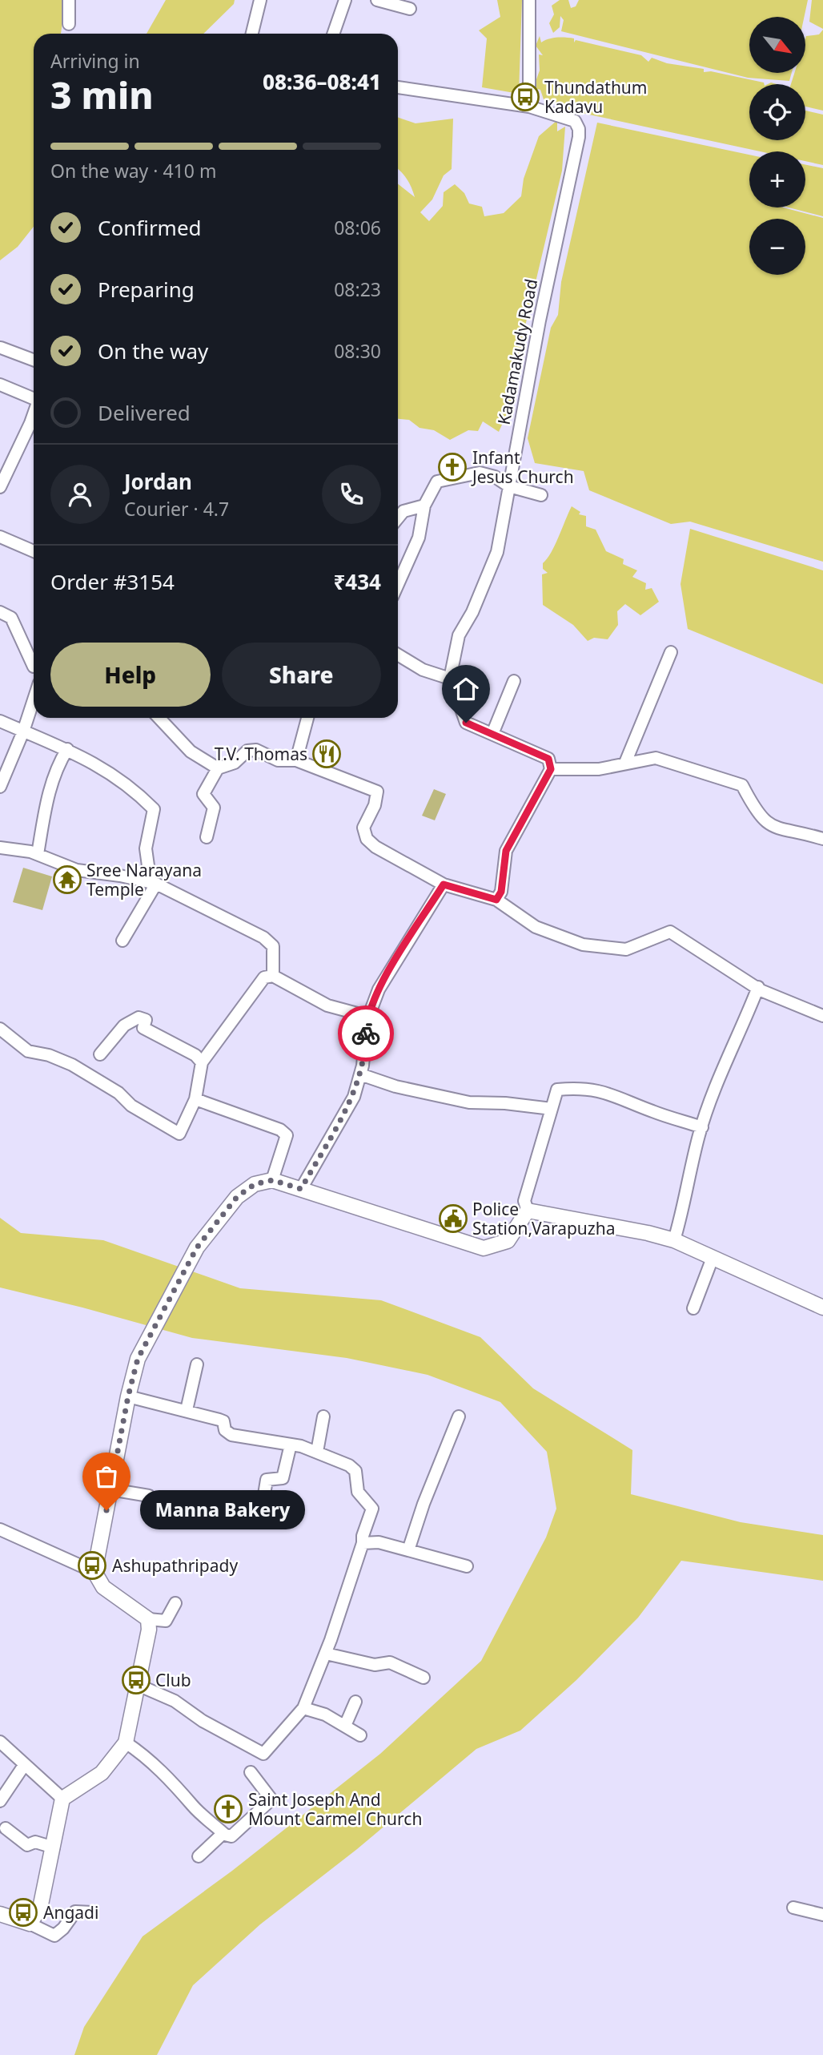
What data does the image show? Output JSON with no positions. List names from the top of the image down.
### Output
{
  "streets": {
    "street": ["Kadamakudy Road"]
  },
  "places": {
    "bus stop": [
      "Thundathum Kadavu",
      "Ashupathripady",
      "Club",
      "Angadi"
    ],
    "church": ["Infant Jesus Church", "Saint Joseph And Mount Carmel Church"],
    "restaurant": ["T.V. Thomas"],
    "temple": ["Sree Narayana Temple"],
    "public building": ["Police Station,Varapuzha"],
    "other": ["Manna Bakery"]
  },
  "north": "bottom right",
  "page": {
    "map_buttons": ["+", "−"],
    "heading": ["3 min", "Arriving in", "08:36–08:41"],
    "panel": [
      "Jordan",
      "Courier · 4.7",
      "Order #3154",
      "₹434"
    ],
    "bar": "On the way · 410 m",
    "list": [
      ["Confirmed", "08:06"],
      ["Preparing", "08:23"],
      ["On the way", "08:30"],
      "Delivered"
    ],
    "buttons": ["Help", "Share"],
    "bubble": "Manna Bakery"
  }
}
